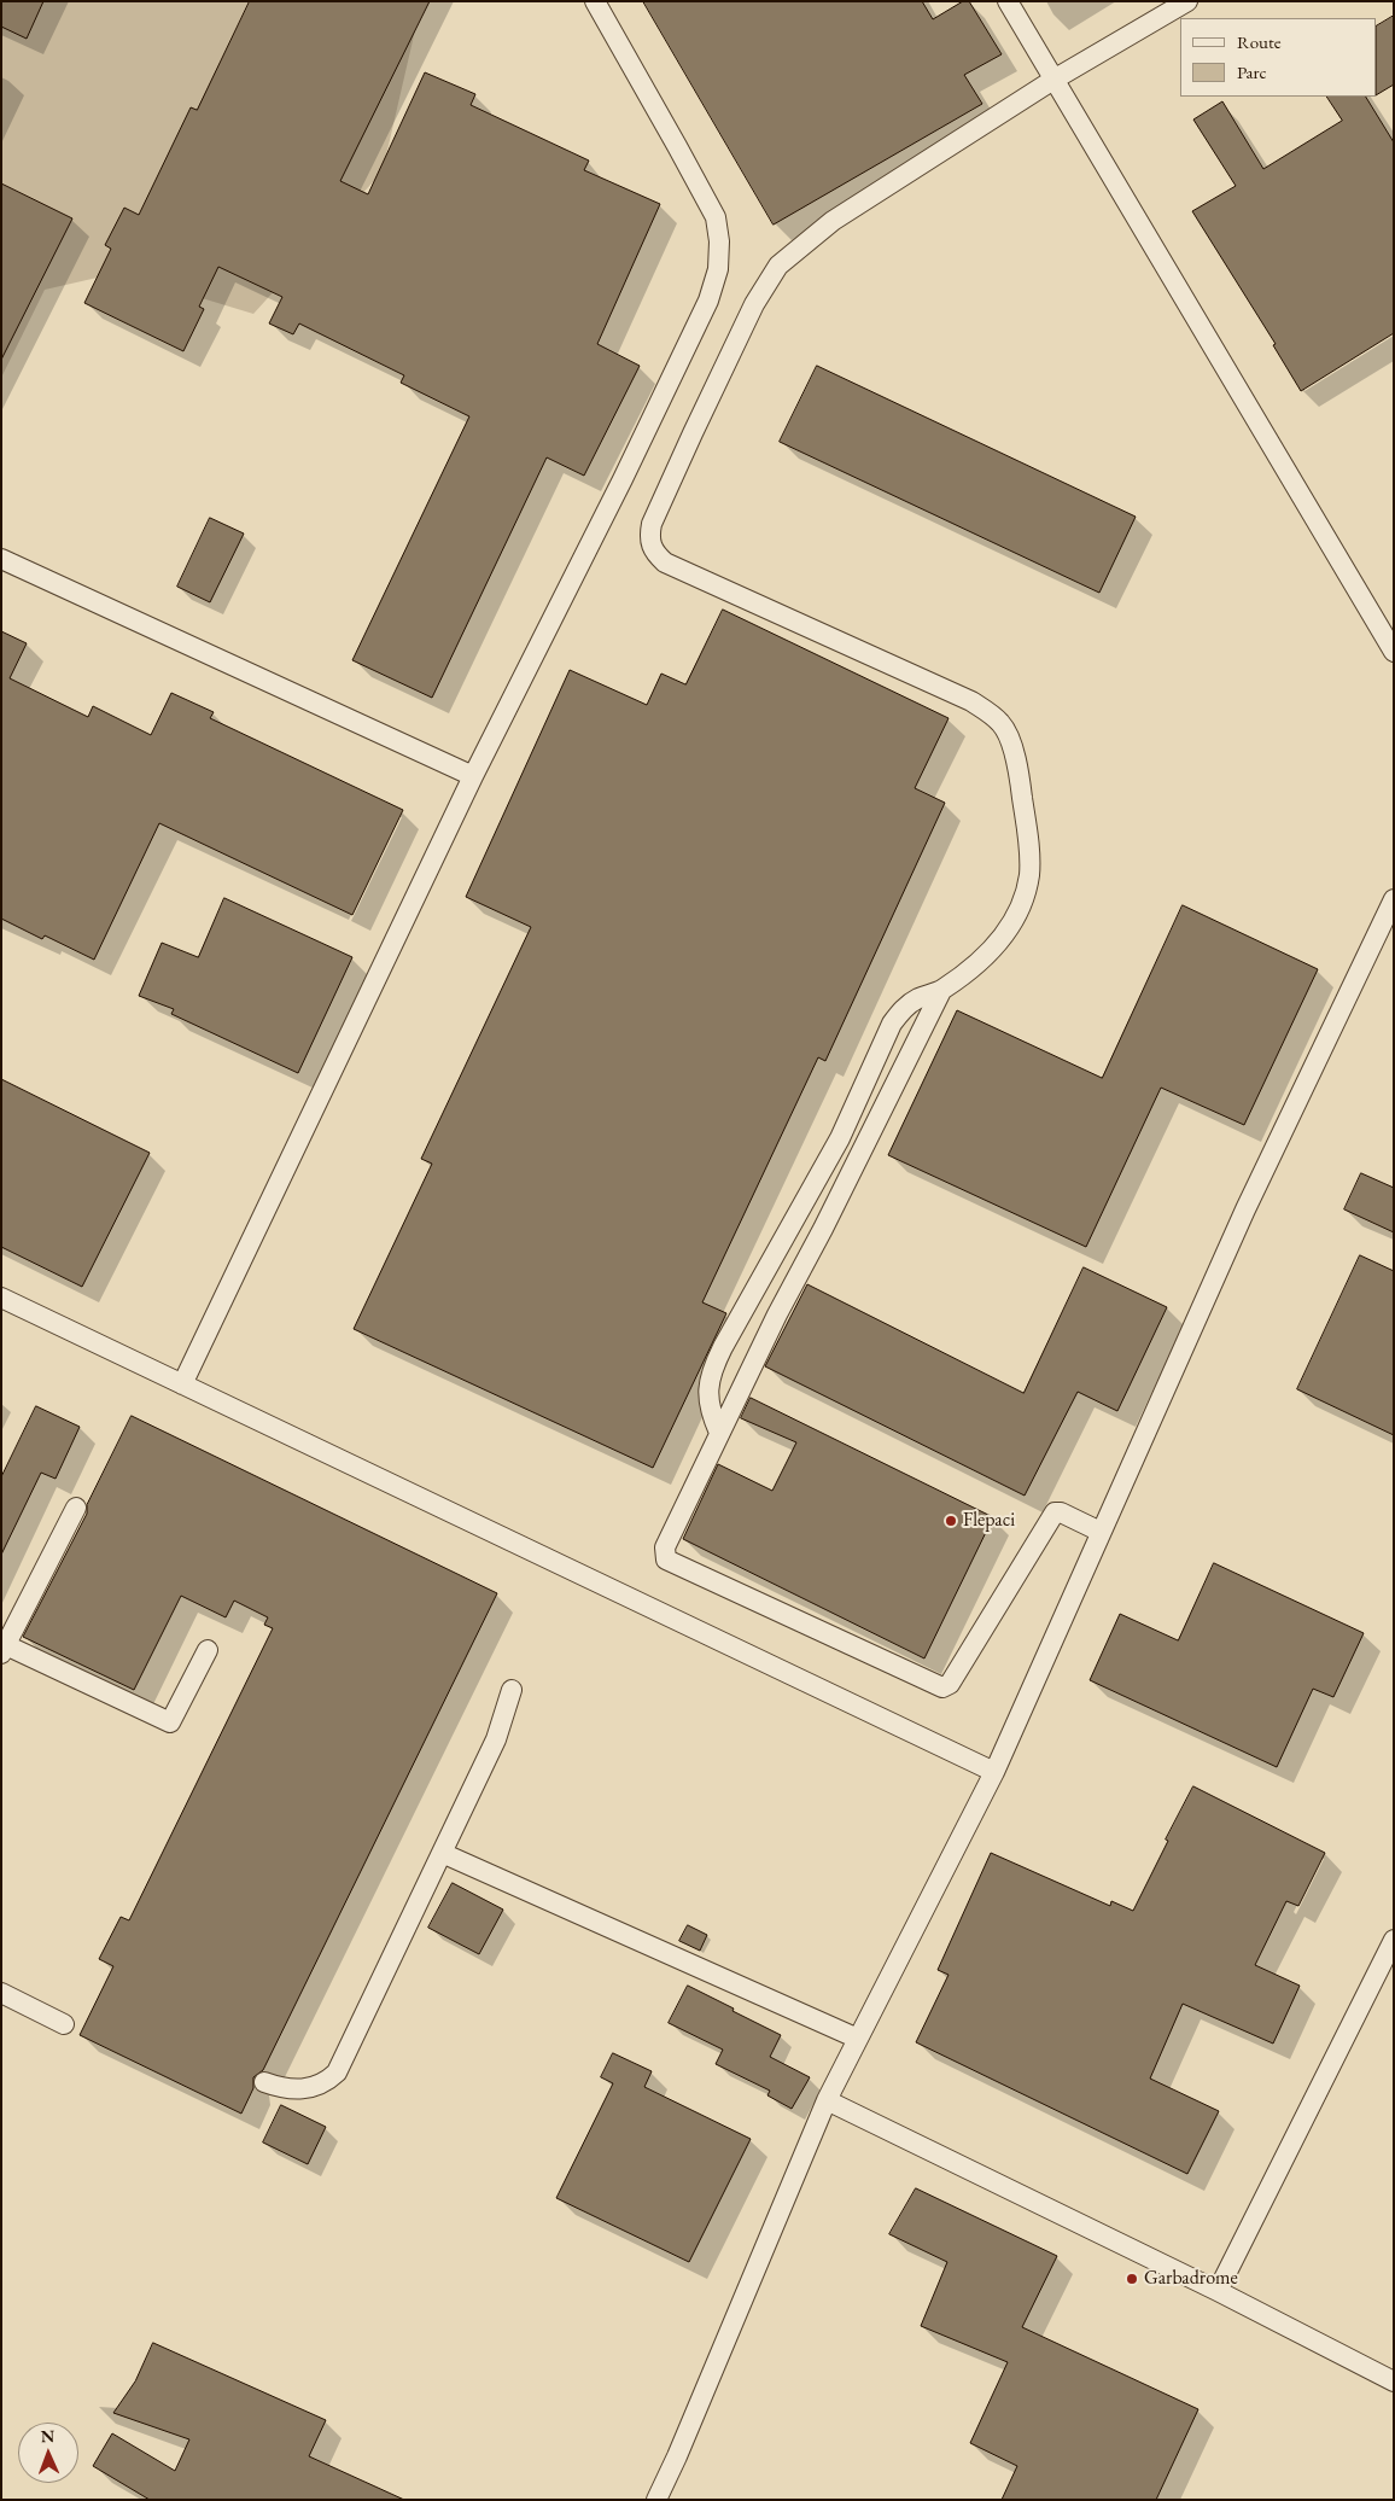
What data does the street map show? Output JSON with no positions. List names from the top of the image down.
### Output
{
  "places": ["Flepaci", "Garbadrome"],
  "legend": ["Route", "Parc"],
  "north": "top"
}
